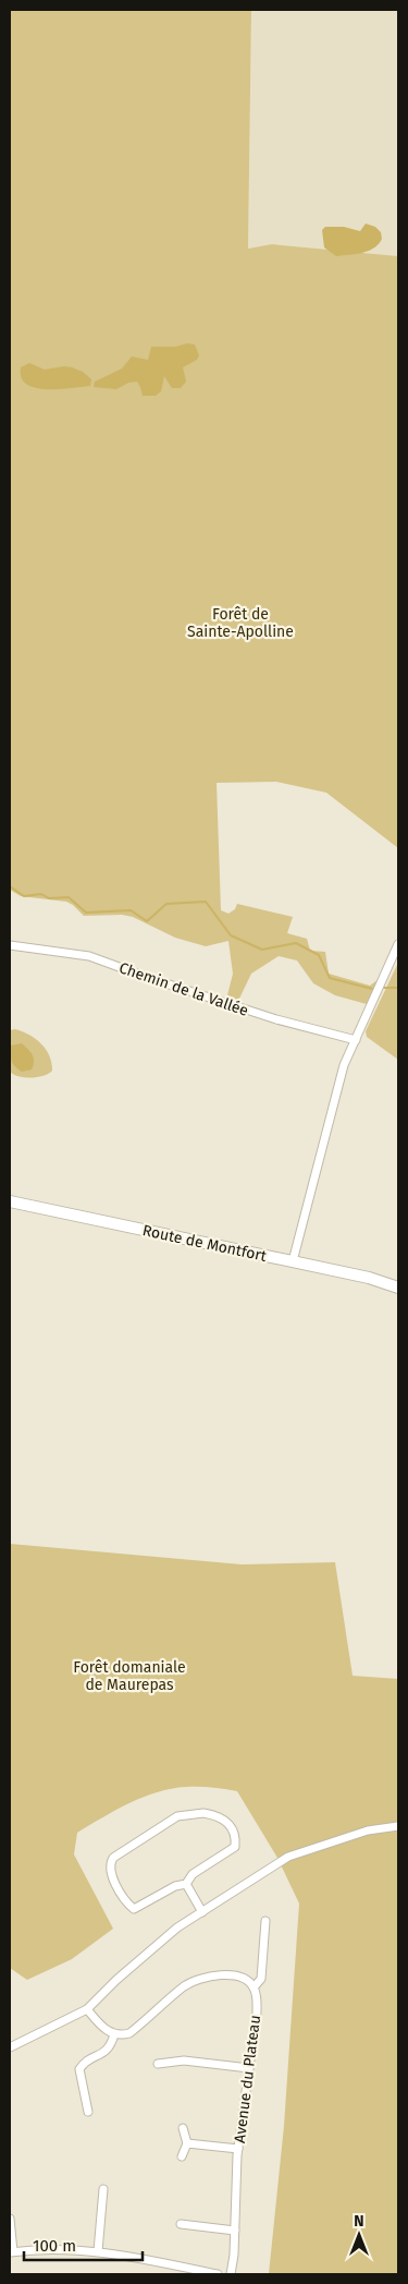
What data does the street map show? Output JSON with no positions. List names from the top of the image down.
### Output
{
  "streets": {
    "street": ["Chemin de la Vallée", "Route de Montfort", "Avenue du Plateau"]
  },
  "parks": ["Forêt de Sainte-Apolline", "Forêt domaniale de Maurepas"],
  "scale_bar": "100 m",
  "north": "top"
}
